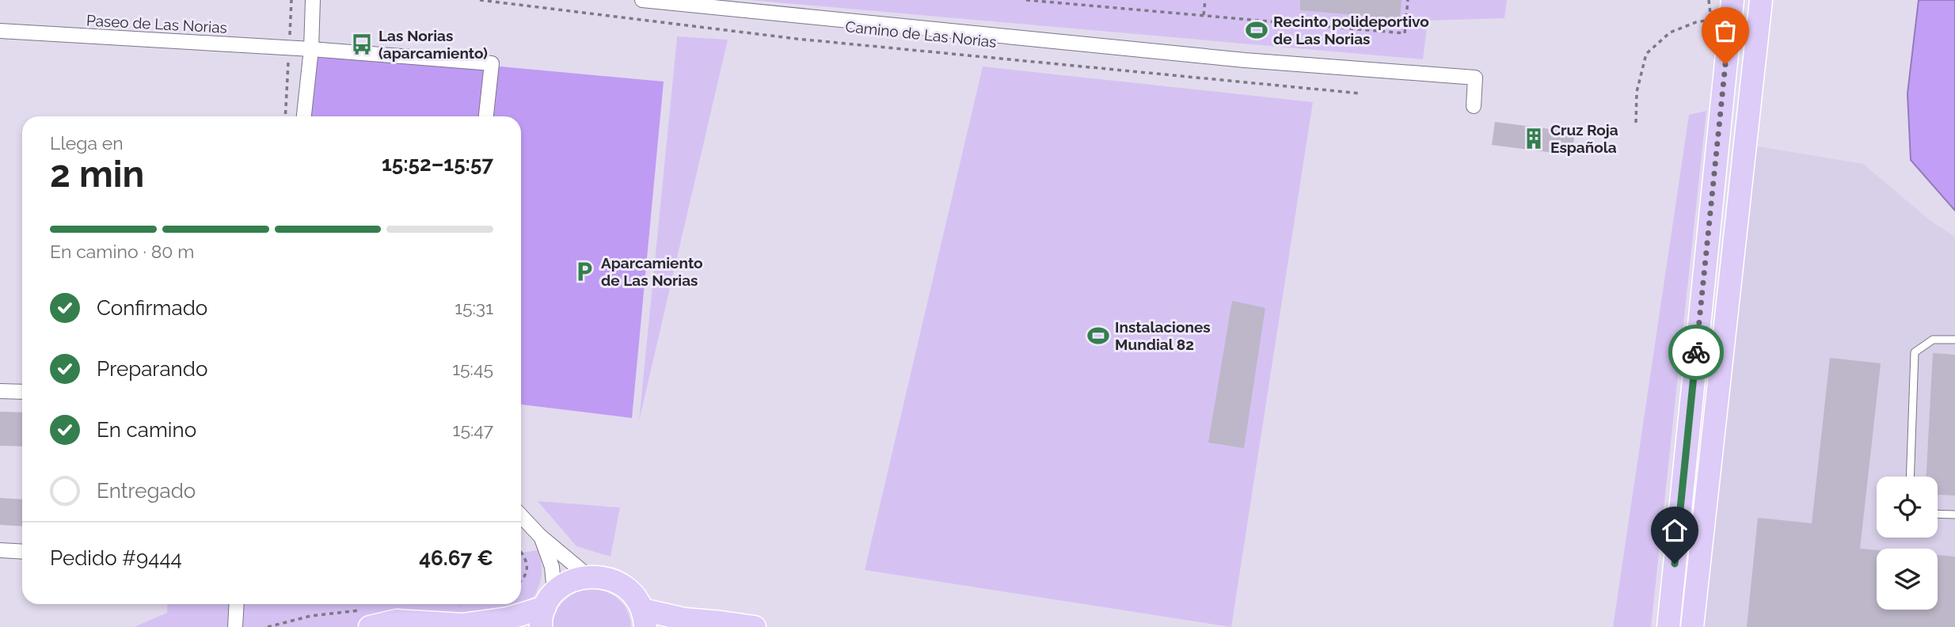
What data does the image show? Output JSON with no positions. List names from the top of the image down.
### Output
{
  "streets": {
    "street": ["Paseo de Las Norias", "Camino de Las Norias"]
  },
  "places": {
    "sports": ["Recinto polideportivo de Las Norias", "Instalaciones Mundial 82"],
    "bus stop": ["Las Norias (aparcamiento)"],
    "building": ["Cruz Roja Española"],
    "parking": ["Aparcamiento de Las Norias"]
  },
  "page": {
    "heading": ["2 min", "Llega en", "15:52–15:57"],
    "panel": ["Pedido #9444", "46.67 €"],
    "bar": "En camino · 80 m",
    "list": [
      ["Confirmado", "15:31"],
      ["Preparando", "15:45"],
      ["En camino", "15:47"],
      "Entregado"
    ]
  }
}
